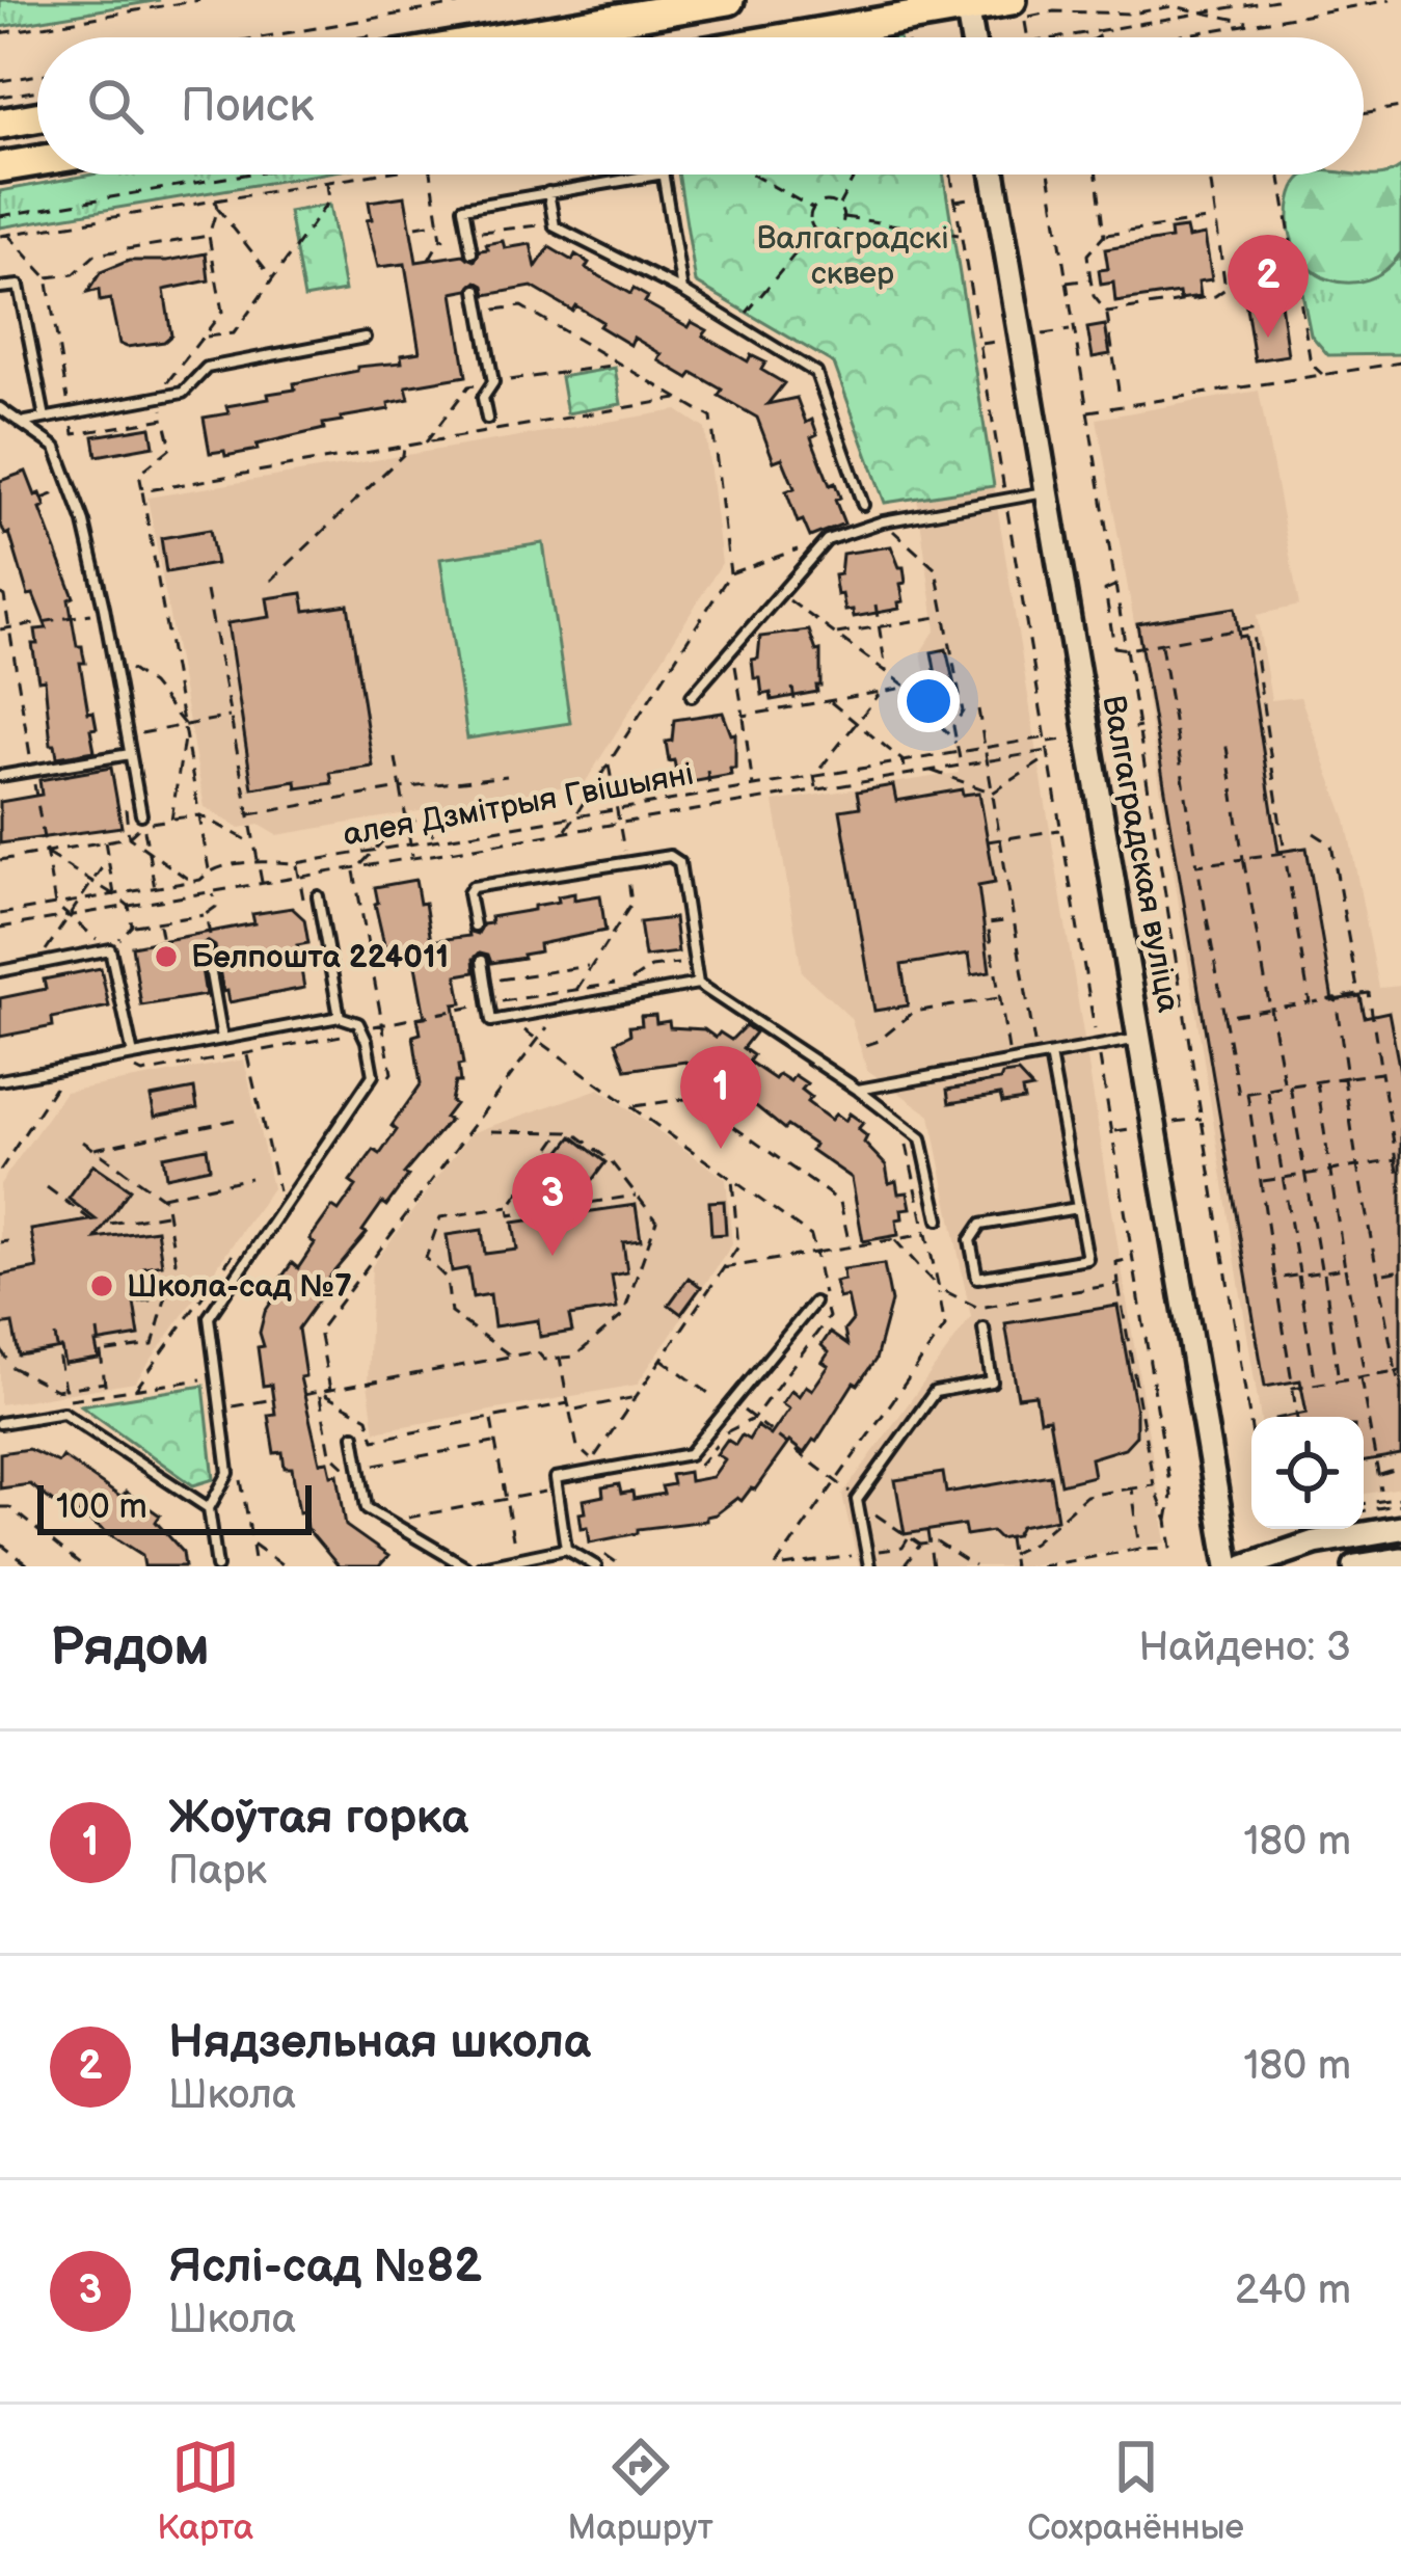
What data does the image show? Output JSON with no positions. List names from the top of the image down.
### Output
{
  "streets": {
    "main road": ["Валгаградская вуліца"],
    "path": ["алея Дзмітрыя Гвішыяні"]
  },
  "parks": ["Валгаградскі сквер"],
  "places": ["Белпошта 224011", "Школа-сад №7"],
  "scale_bar": "100 m",
  "page": {
    "search": "Поиск",
    "pins": ["2", "1", "3"],
    "scale": "100 m",
    "heading": ["Рядом", "Найдено: 3"],
    "list": [
      {
        "mark": "1",
        "name": "Жоўтая горка",
        "note": "Парк",
        "value": "180 m"
      },
      {
        "mark": "2",
        "name": "Нядзельная школа",
        "note": "Школа",
        "value": "180 m"
      },
      {
        "mark": "3",
        "name": "Яслі-сад №82",
        "note": "Школа",
        "value": "240 m"
      }
    ],
    "nav": ["Карта", "Маршрут", "Сохранённые"]
  }
}
